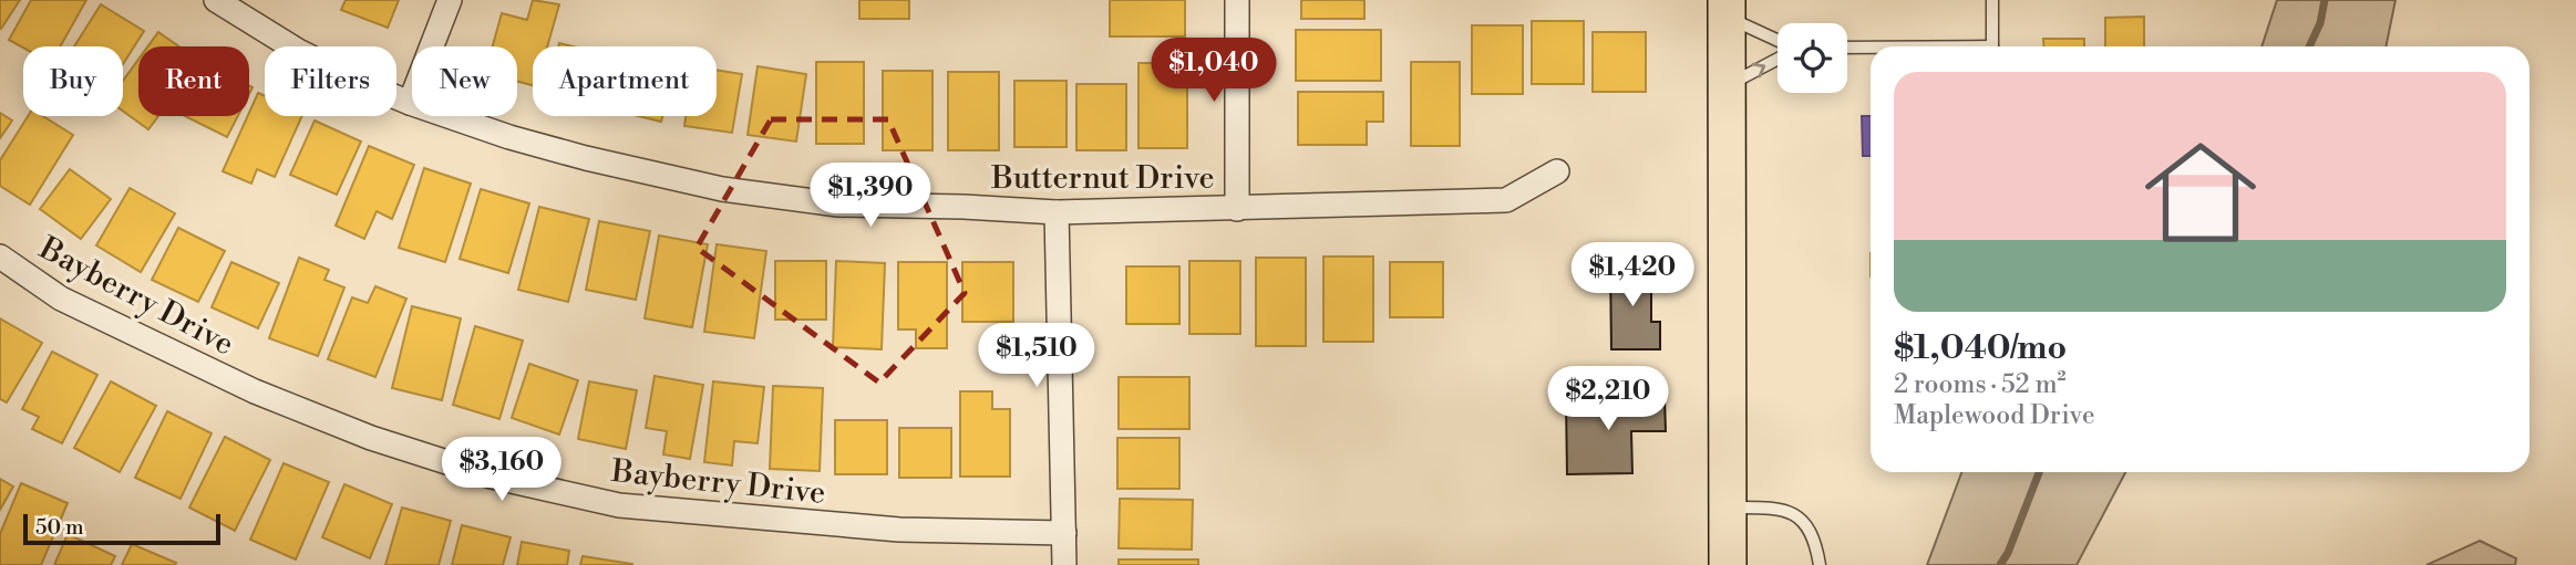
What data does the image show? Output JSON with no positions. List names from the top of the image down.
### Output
{
  "streets": {
    "street": ["Butternut Drive", "Bayberry Drive"]
  },
  "scale_bar": "50 m",
  "page": {
    "price": [
      "$1,040",
      "$1,390",
      "$1,420",
      "$1,510",
      "$2,210",
      "$3,160"
    ],
    "chip": [
      "Buy",
      "Rent",
      "Filters",
      "New",
      "Apartment"
    ],
    "list": [
      {
        "name": "$1,040/mo",
        "note": "2 rooms · 52 m² · Maplewood Drive"
      }
    ],
    "scale": "50 m"
  }
}
